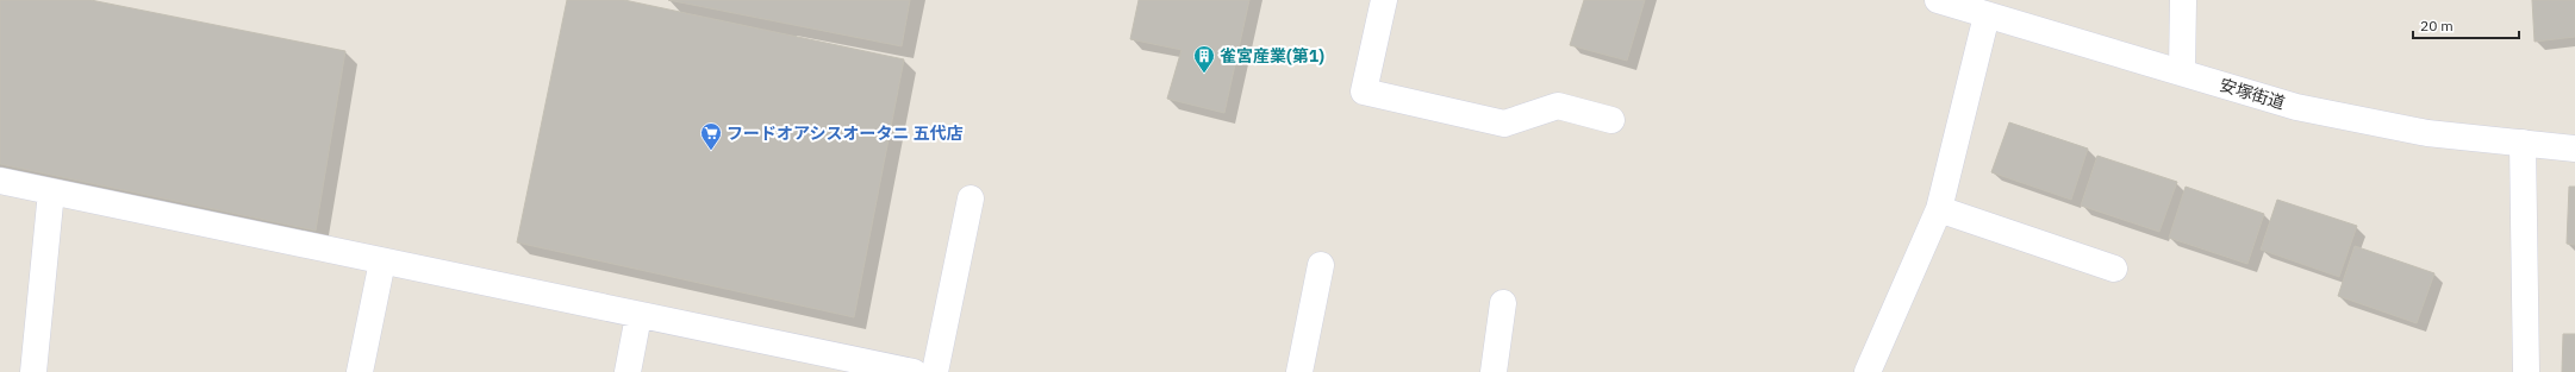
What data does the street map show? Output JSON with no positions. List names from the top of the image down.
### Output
{
  "streets": {
    "street": ["安塚街道"]
  },
  "places": {
    "building": ["雀宮産業(第1)"],
    "supermarket": ["フードオアシスオータニ 五代店"]
  },
  "scale_bar": "20 m"
}
